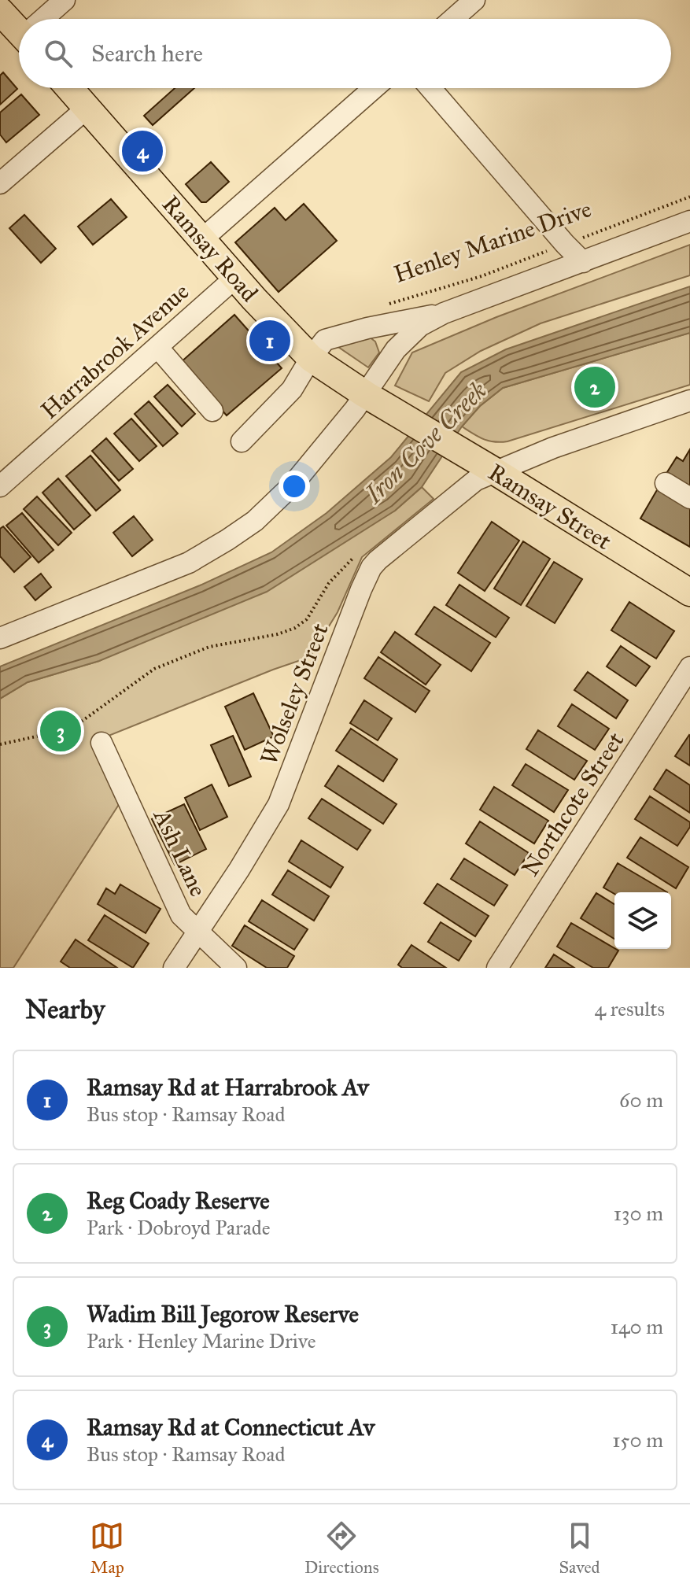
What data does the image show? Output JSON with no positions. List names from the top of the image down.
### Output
{
  "streets": {
    "main road": ["Ramsay Road", "Ramsay Street"],
    "street": [
      "Henley Marine Drive",
      "Harrabrook Avenue",
      "Wolseley Street",
      "Northcote Street",
      "Ash Lane"
    ]
  },
  "crossings": [
    ["Henley Marine Drive", "Ramsay Road"],
    ["Ramsay Road", "Harrabrook Avenue"],
    ["Ramsay Road", "Ramsay Street"],
    ["Ramsay Street", "Wolseley Street"],
    ["Wolseley Street", "Ash Lane"]
  ],
  "water": ["Iron Cove Creek"],
  "page": {
    "search": "Search here",
    "pins": [
      "4",
      "1",
      "2",
      "3"
    ],
    "heading": ["Nearby", "4 results"],
    "list": [
      {
        "mark": "1",
        "name": "Ramsay Rd at Harrabrook Av",
        "note": "Bus stop · Ramsay Road",
        "value": "60 m"
      },
      {
        "mark": "2",
        "name": "Reg Coady Reserve",
        "note": "Park · Dobroyd Parade",
        "value": "130 m"
      },
      {
        "mark": "3",
        "name": "Wadim Bill Jegorow Reserve",
        "note": "Park · Henley Marine Drive",
        "value": "140 m"
      },
      {
        "mark": "4",
        "name": "Ramsay Rd at Connecticut Av",
        "note": "Bus stop · Ramsay Road",
        "value": "150 m"
      }
    ],
    "nav": ["Map", "Directions", "Saved"]
  }
}
